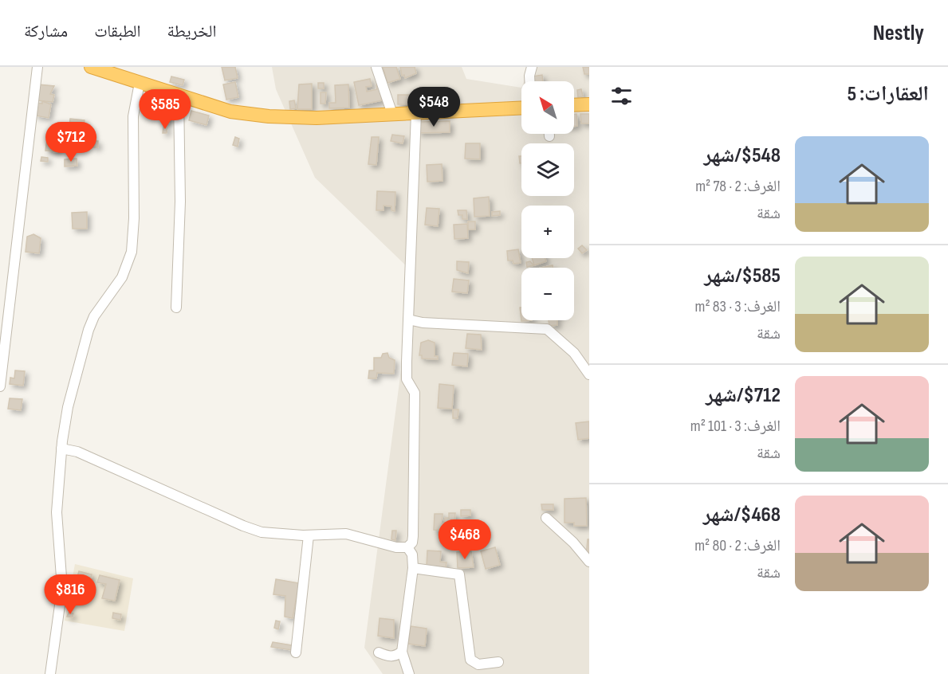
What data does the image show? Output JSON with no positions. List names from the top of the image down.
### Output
{
  "north": "top left",
  "page": {
    "header": "Nestly",
    "nav": ["الخريطة", "الطبقات", "مشاركة"],
    "heading": "العقارات: 5",
    "map_buttons": ["+", "−"],
    "price": [
      "$548",
      "$585",
      "$712",
      "$468",
      "$816"
    ],
    "list": [
      {
        "name": "$548/شهر",
        "note": "الغرف: 2 · 78 m² · شقة"
      },
      {
        "name": "$585/شهر",
        "note": "الغرف: 3 · 83 m² · شقة"
      },
      {
        "name": "$712/شهر",
        "note": "الغرف: 3 · 101 m² · شقة"
      },
      {
        "name": "$468/شهر",
        "note": "الغرف: 2 · 80 m² · شقة"
      }
    ]
  }
}
